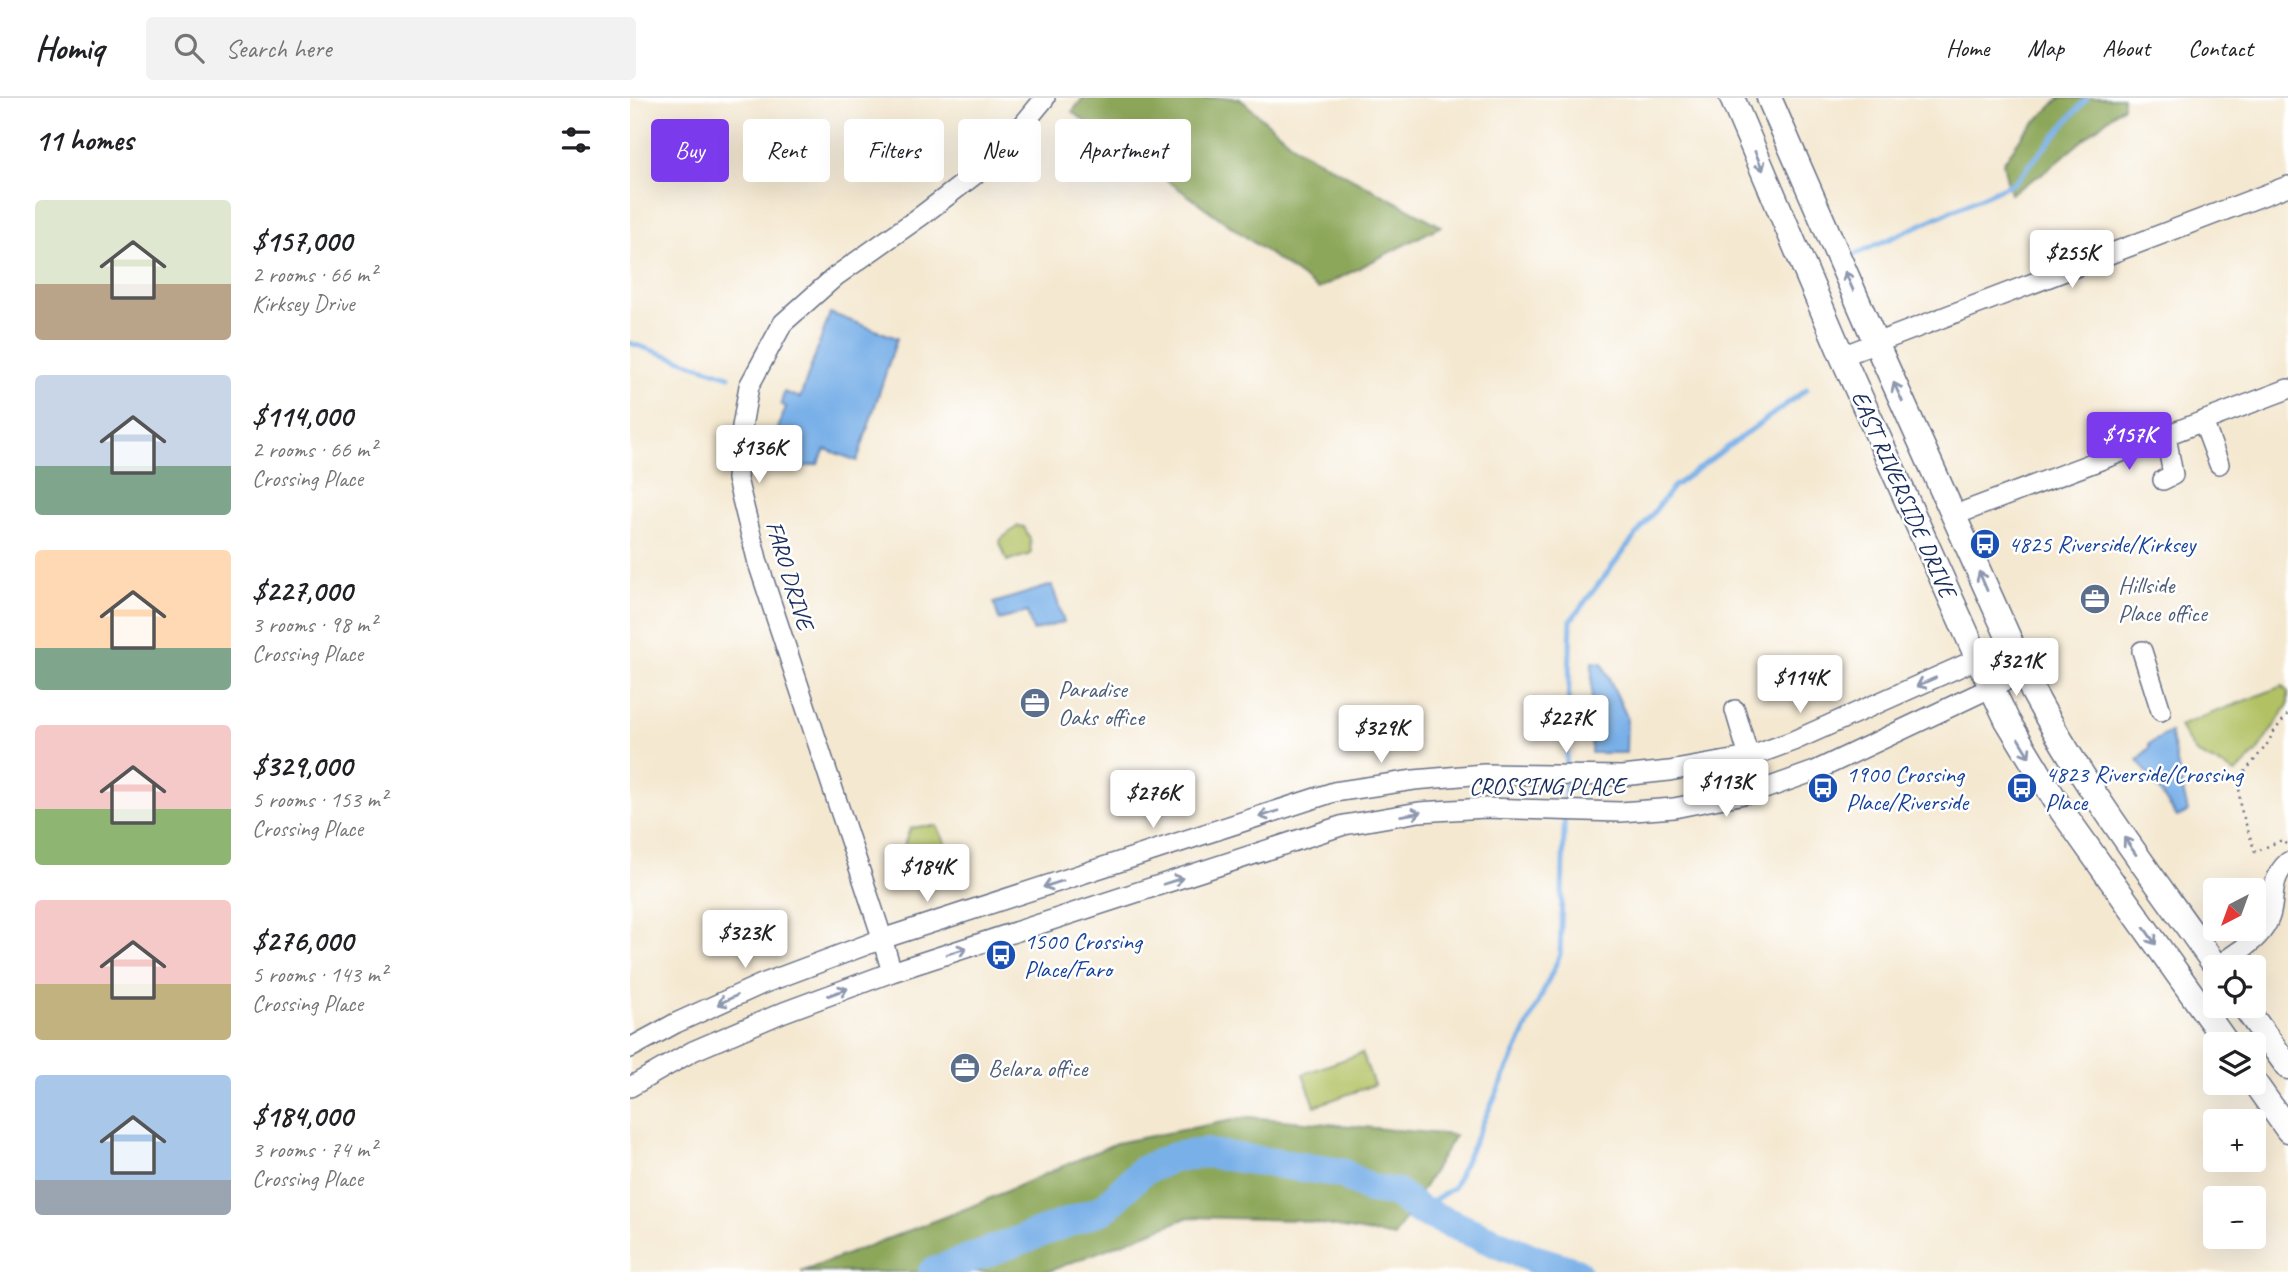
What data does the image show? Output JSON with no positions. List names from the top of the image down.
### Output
{
  "streets": {
    "main road": ["EAST RIVERSIDE DRIVE"],
    "street": ["FARO DRIVE", "CROSSING PLACE"]
  },
  "crossings": [
    ["EAST RIVERSIDE DRIVE", "CROSSING PLACE"],
    ["FARO DRIVE", "CROSSING PLACE"]
  ],
  "places": {
    "bus stop": [
      "4825 Riverside/Kirksey",
      "1900 Crossing Place/Riverside",
      "4823 Riverside/Crossing Place",
      "1500 Crossing Place/Faro"
    ],
    "office": ["Hillside Place office", "Paradise Oaks office", "Belara office"]
  },
  "north": "bottom left",
  "page": {
    "header": "Homiq",
    "search": "Search here",
    "nav": [
      "Home",
      "Map",
      "About",
      "Contact"
    ],
    "heading": "11 homes",
    "chip": [
      "Buy",
      "Rent",
      "Filters",
      "New",
      "Apartment"
    ],
    "list": [
      {
        "name": "$157,000",
        "note": "2 rooms · 66 m² · Kirksey Drive"
      },
      {
        "name": "$114,000",
        "note": "2 rooms · 66 m² · Crossing Place"
      },
      {
        "name": "$227,000",
        "note": "3 rooms · 98 m² · Crossing Place"
      },
      {
        "name": "$329,000",
        "note": "5 rooms · 153 m² · Crossing Place"
      },
      {
        "name": "$276,000",
        "note": "5 rooms · 143 m² · Crossing Place"
      },
      {
        "name": "$184,000",
        "note": "3 rooms · 74 m² · Crossing Place"
      }
    ],
    "price": [
      "$255K",
      "$157K",
      "$136K",
      "$321K",
      "$114K",
      "$227K",
      "$329K",
      "$113K",
      "$276K",
      "$184K",
      "$323K"
    ],
    "map_buttons": ["+", "−"]
  }
}
